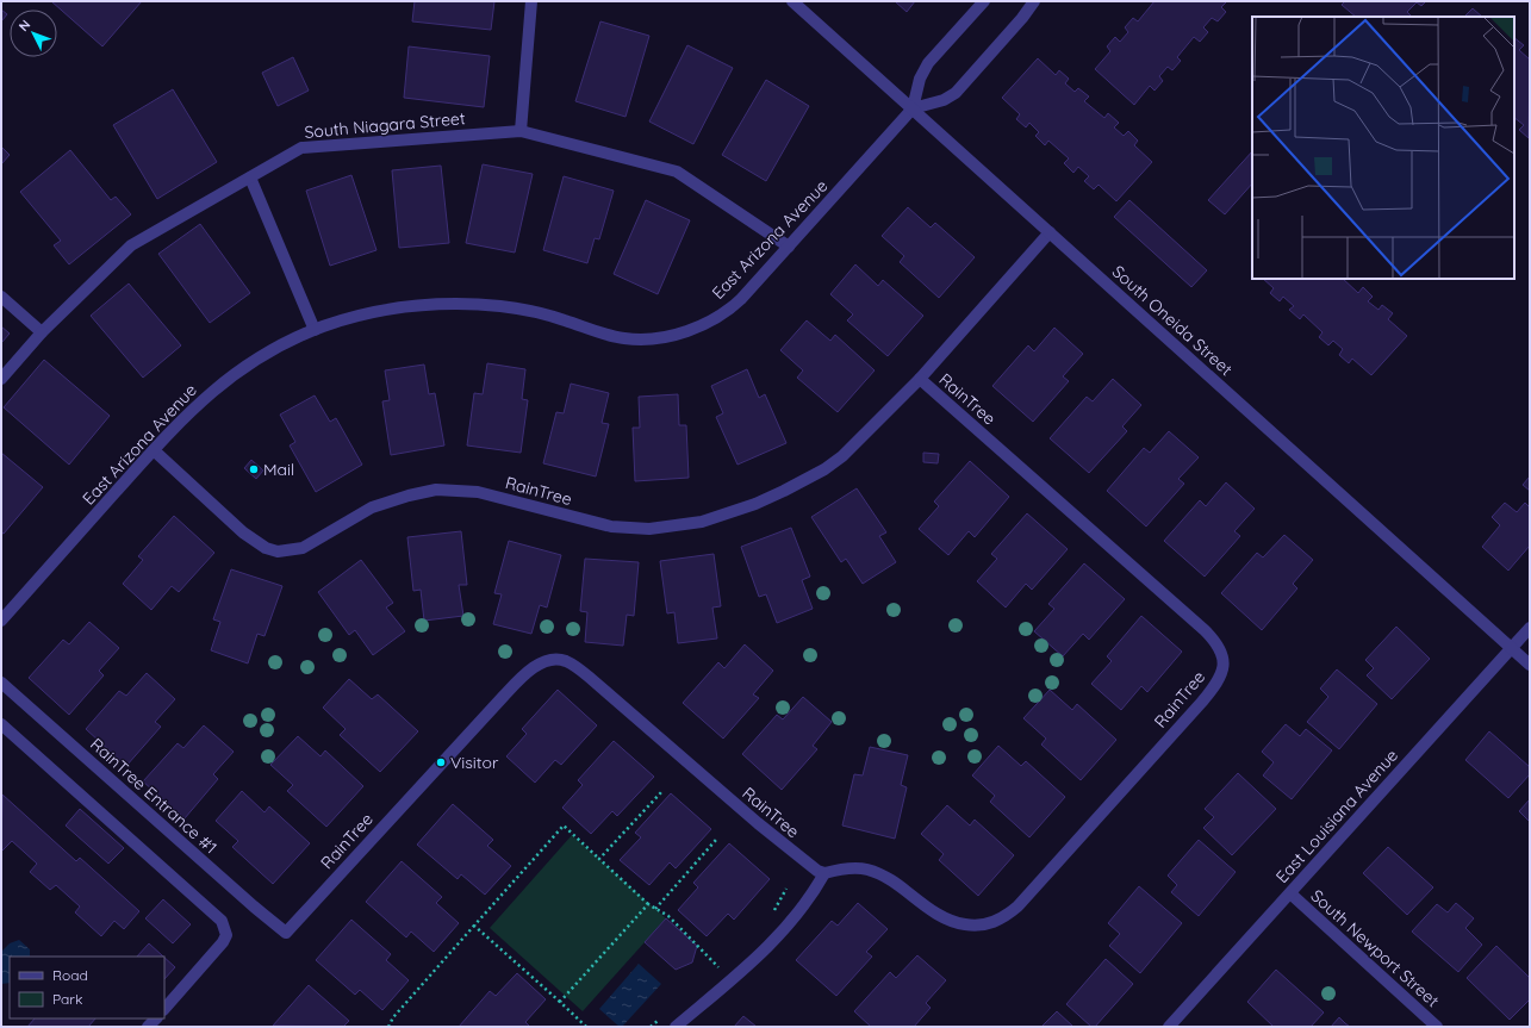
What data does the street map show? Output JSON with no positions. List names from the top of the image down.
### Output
{
  "streets": {
    "street": [
      "South Niagara Street",
      "East Arizona Avenue",
      "South Oneida Street",
      "RainTree",
      "RainTree Entrance #1",
      "East Louisiana Avenue",
      "South Newport Street"
    ]
  },
  "crossings": [
    ["South Niagara Street", "East Arizona Avenue"],
    ["East Arizona Avenue", "South Oneida Street"],
    ["East Arizona Avenue", "RainTree"],
    ["South Oneida Street", "RainTree"],
    ["South Oneida Street", "East Louisiana Avenue"],
    ["RainTree", "RainTree Entrance #1"],
    ["East Louisiana Avenue", "South Newport Street"]
  ],
  "places": ["Mail", "Visitor"],
  "legend": ["Road", "Park"],
  "north": "top left"
}
